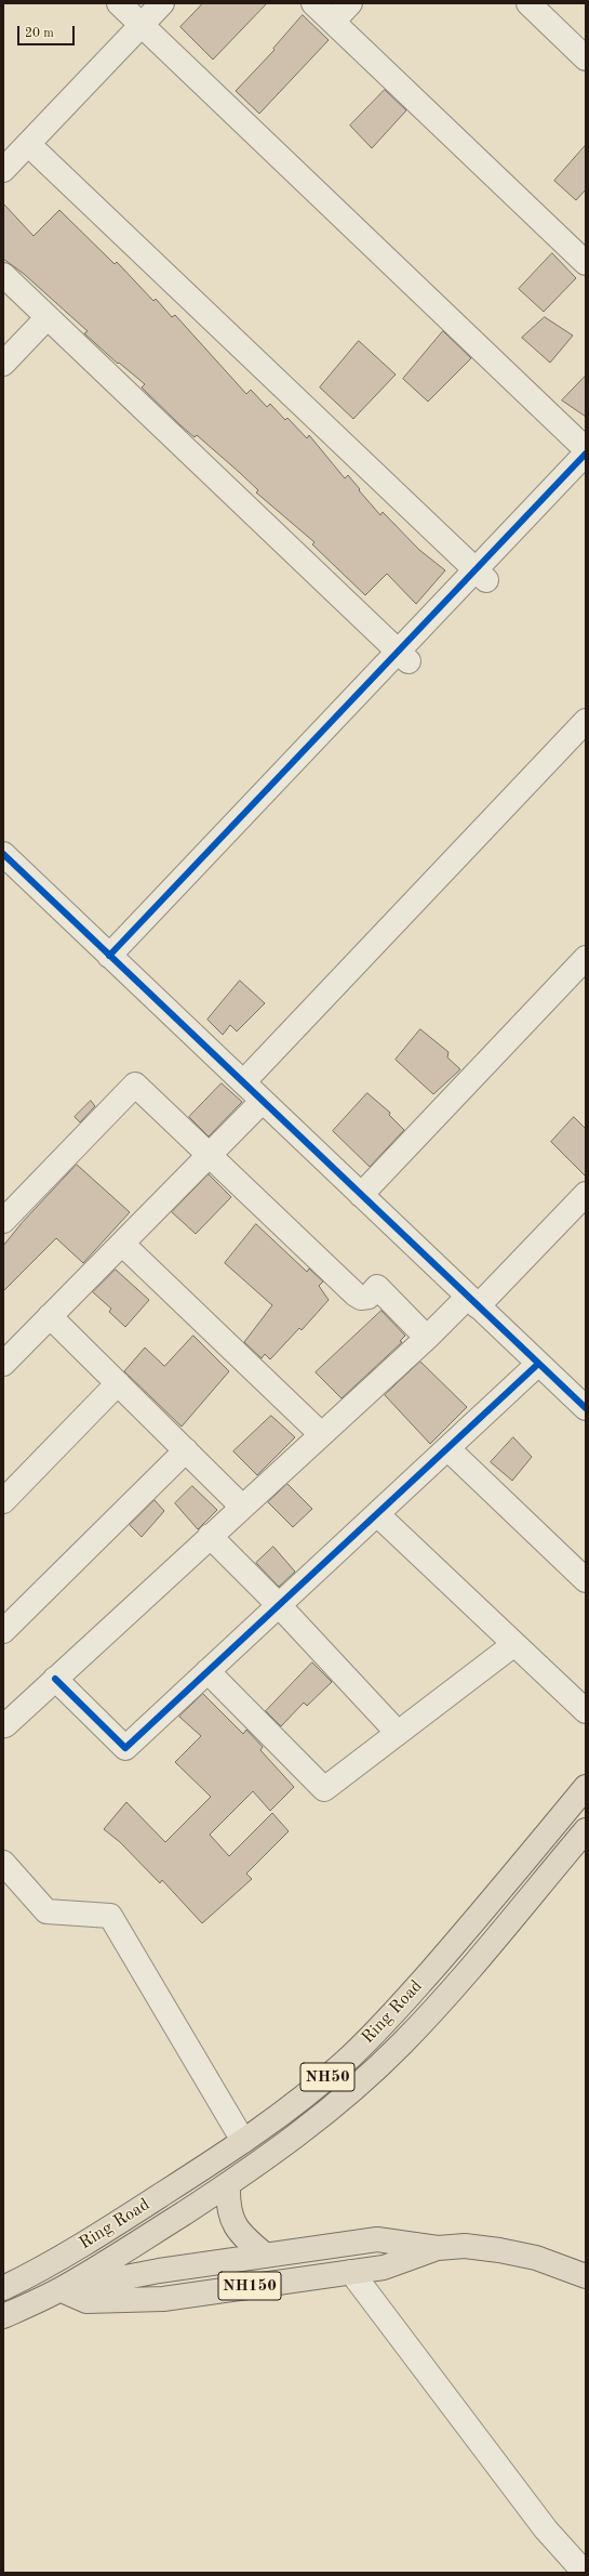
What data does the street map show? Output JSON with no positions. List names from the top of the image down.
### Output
{
  "streets": {
    "highway": ["Ring Road", "NH50", "NH150"]
  },
  "crossings": [
    ["Ring Road", "NH150"]
  ],
  "scale_bar": "20 m"
}
